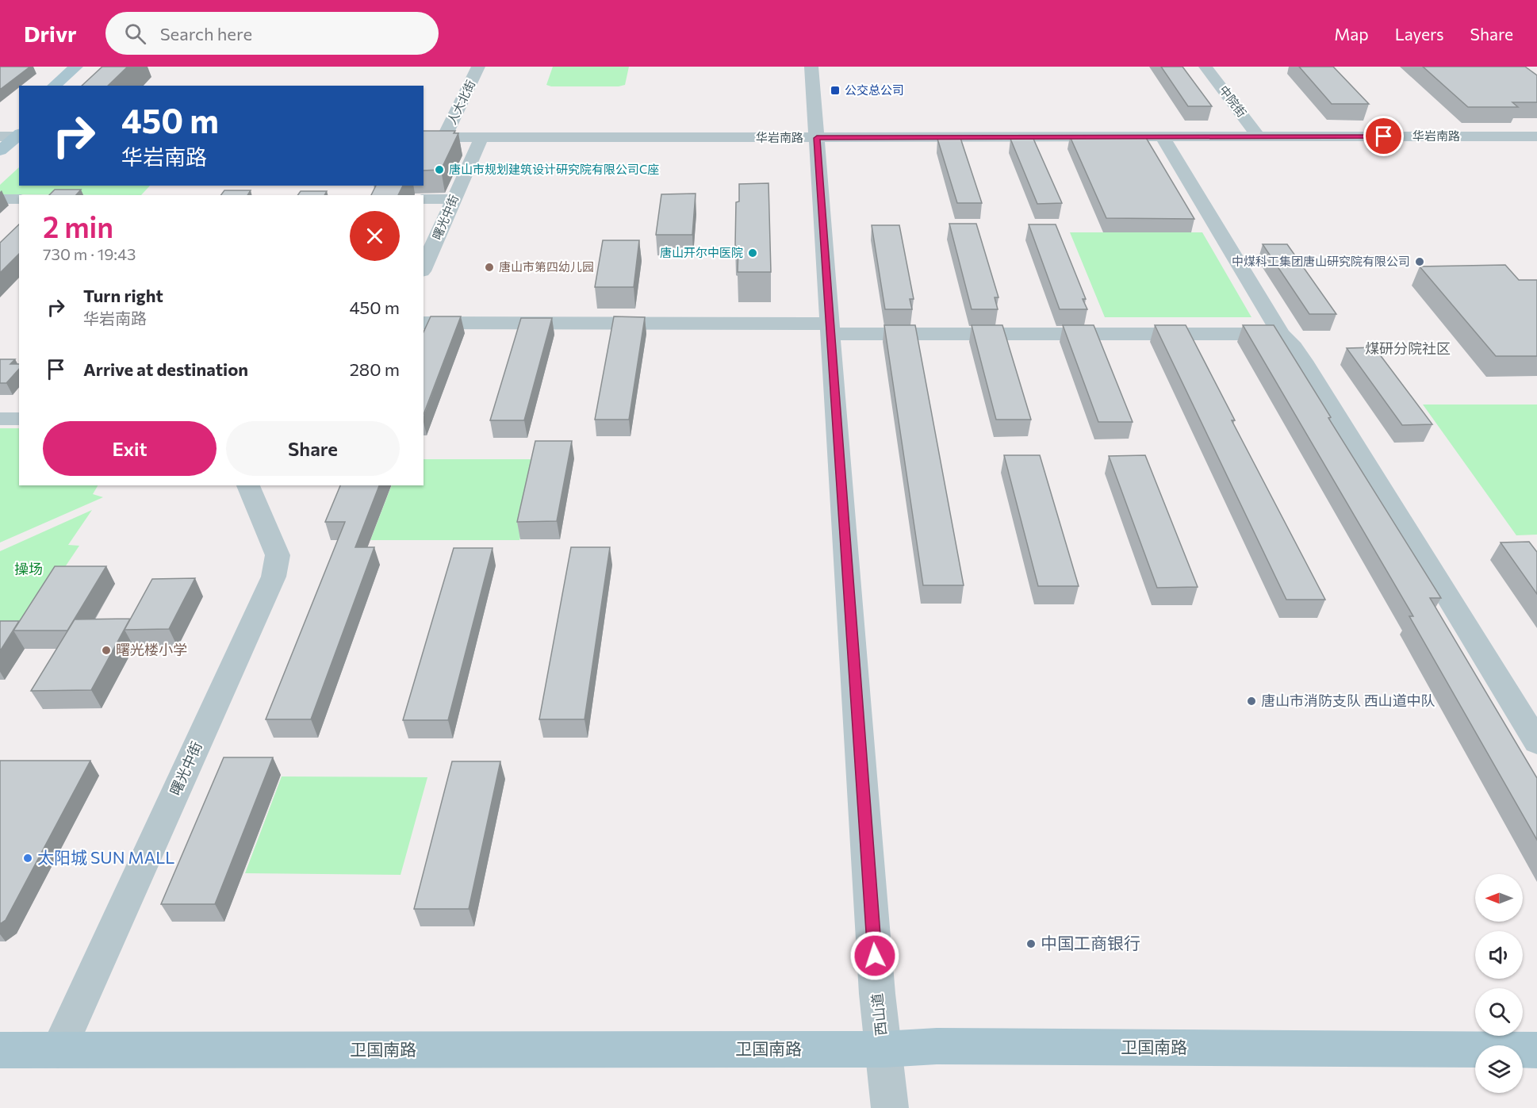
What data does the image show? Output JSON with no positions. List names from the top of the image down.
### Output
{
  "streets": {
    "main road": ["卫国南路"],
    "street": [
      "中院街",
      "人大北街",
      "华岩南路",
      "曙光中街",
      "西山道"
    ]
  },
  "crossings": [
    ["中院街", "华岩南路"],
    ["人大北街", "华岩南路"],
    ["华岩南路", "曙光中街"],
    ["华岩南路", "西山道"],
    ["曙光中街", "卫国南路"],
    ["西山道", "卫国南路"]
  ],
  "districts": ["煤研分院社区"],
  "parks": ["操场"],
  "places": {
    "transit": ["公交总公司"],
    "other": [
      "唐山市规划建筑设计研究院有限公司C座",
      "唐山开尔中医院",
      "中煤科工集团唐山研究院有限公司",
      "唐山市第四幼儿园",
      "曙光楼小学",
      "唐山市消防支队 西山道中队",
      "太阳城 SUN MALL",
      "中国工商银行"
    ]
  },
  "north": "left",
  "page": {
    "header": "Drivr",
    "search": "Search here",
    "nav": ["Map", "Layers", "Share"],
    "turn": ["450 m", "华岩南路"],
    "heading": ["2 min", "730 m · 19:43"],
    "list": [
      {
        "name": "Turn right",
        "note": "华岩南路",
        "value": "450 m"
      },
      {
        "name": "Arrive at destination",
        "value": "280 m"
      }
    ],
    "buttons": ["Exit", "Share"]
  }
}
